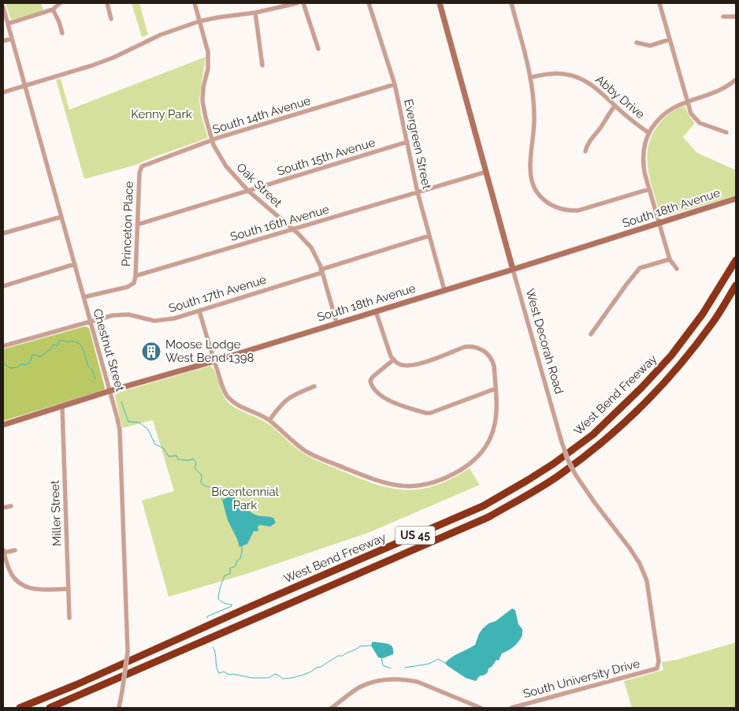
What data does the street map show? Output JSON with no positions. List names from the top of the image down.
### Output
{
  "streets": {
    "highway": ["West Bend Freeway", "US 45"],
    "street": [
      "Abby Drive",
      "South 14th Avenue",
      "Evergreen Street",
      "South 15th Avenue",
      "Oak Street",
      "South 18th Avenue",
      "South 16th Avenue",
      "Princeton Place",
      "South 17th Avenue",
      "West Decorah Road",
      "Chestnut Street",
      "Miller Street",
      "South University Drive"
    ]
  },
  "crossings": [
    ["South 14th Avenue", "Evergreen Street"],
    ["South 14th Avenue", "Oak Street"],
    ["South 14th Avenue", "Princeton Place"],
    ["Evergreen Street", "South 15th Avenue"],
    ["Evergreen Street", "South 18th Avenue"],
    ["Evergreen Street", "South 16th Avenue"],
    ["Evergreen Street", "South 17th Avenue"],
    ["South 15th Avenue", "Oak Street"],
    ["South 15th Avenue", "Princeton Place"],
    ["Oak Street", "South 18th Avenue"],
    ["Oak Street", "South 16th Avenue"],
    ["Oak Street", "South 17th Avenue"],
    ["South 18th Avenue", "West Decorah Road"],
    ["South 18th Avenue", "Chestnut Street"],
    ["South 18th Avenue", "Miller Street"],
    ["South 16th Avenue", "Princeton Place"],
    ["South 16th Avenue", "West Decorah Road"],
    ["South 16th Avenue", "Chestnut Street"],
    ["South 17th Avenue", "Chestnut Street"],
    ["West Decorah Road", "South University Drive"]
  ],
  "parks": ["Kenny Park", "Bicentennial Park"],
  "places": {
    "building": ["Moose Lodge West Bend 1398"]
  }
}
